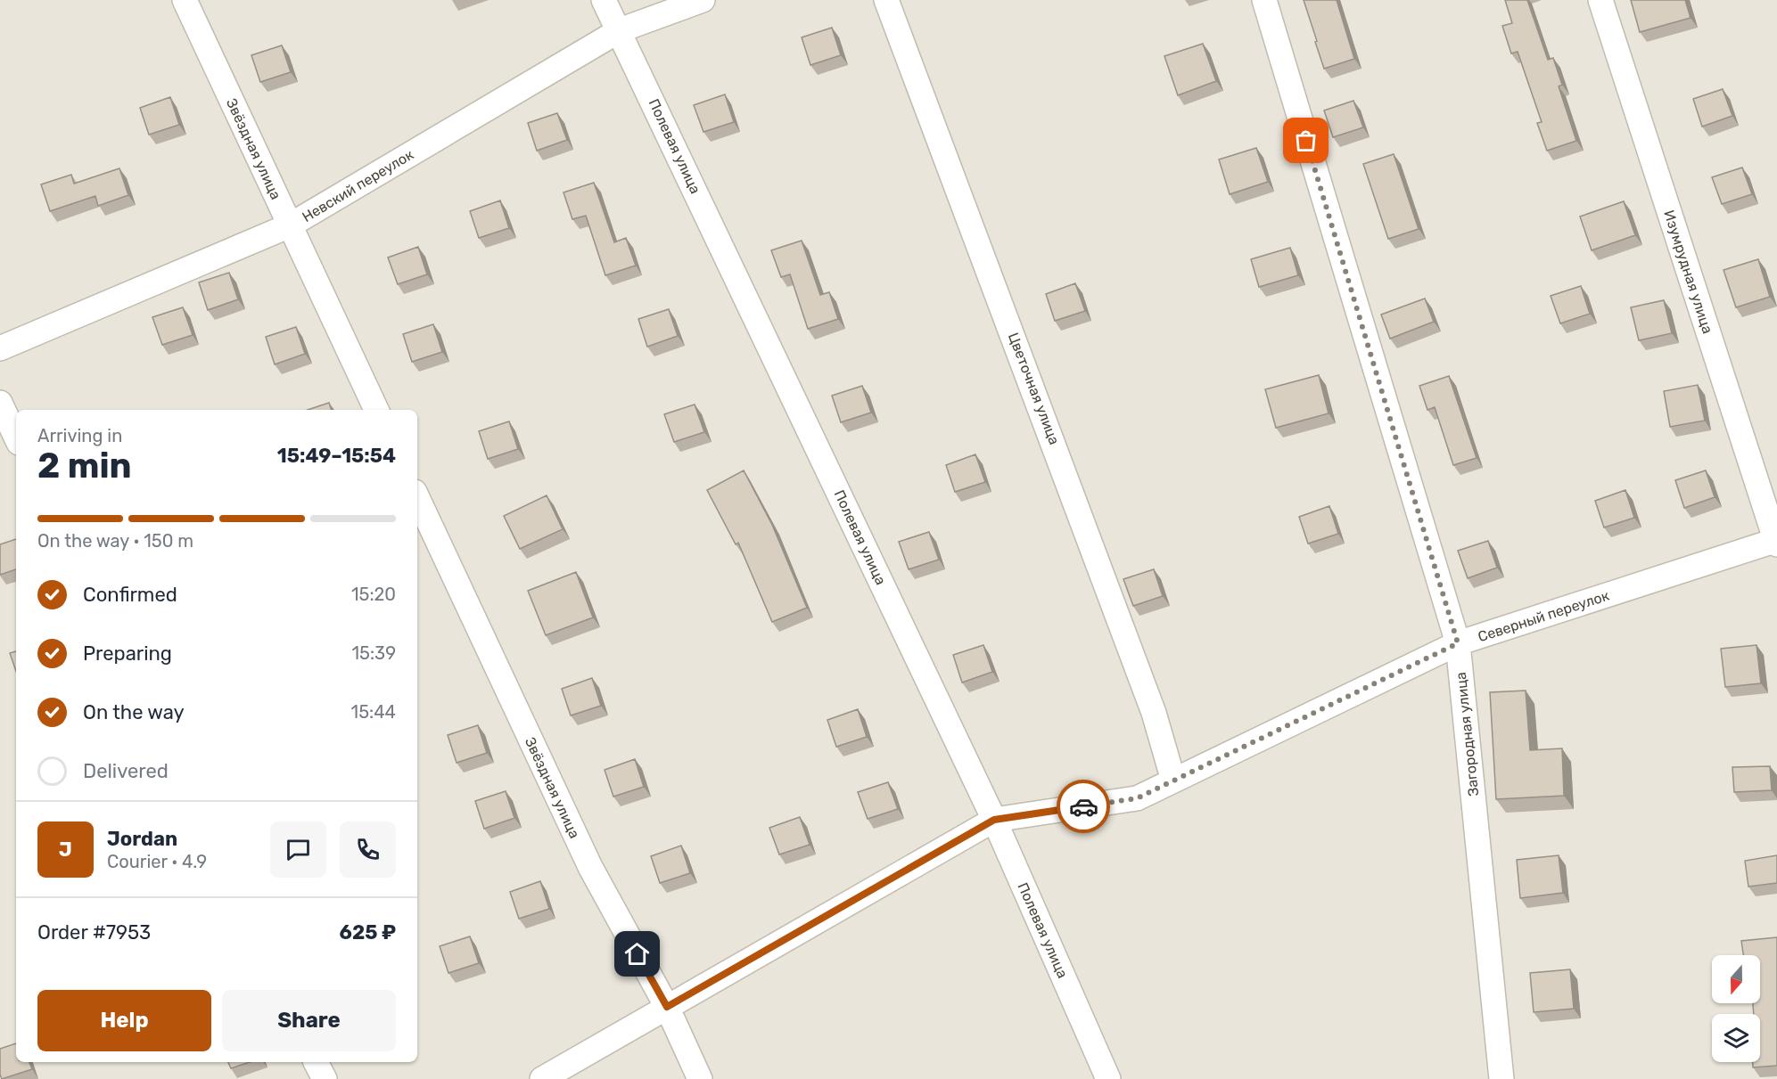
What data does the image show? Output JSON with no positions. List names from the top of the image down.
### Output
{
  "streets": {
    "street": [
      "Полевая улица",
      "Звёздная улица",
      "Невский переулок",
      "Изумрудная улица",
      "Цветочная улица",
      "Северный переулок",
      "Загородная улица"
    ]
  },
  "crossings": [
    ["Полевая улица", "Невский переулок"],
    ["Полевая улица", "Северный переулок"],
    ["Звёздная улица", "Невский переулок"],
    ["Звёздная улица", "Северный переулок"],
    ["Изумрудная улица", "Северный переулок"],
    ["Цветочная улица", "Северный переулок"],
    ["Северный переулок", "Загородная улица"]
  ],
  "north": "bottom",
  "page": {
    "heading": ["2 min", "Arriving in", "15:49–15:54"],
    "panel": [
      "Jordan",
      "Courier · 4.9",
      "Order #7953",
      "625 ₽"
    ],
    "bar": "On the way · 150 m",
    "list": [
      ["Confirmed", "15:20"],
      ["Preparing", "15:39"],
      ["On the way", "15:44"],
      "Delivered"
    ],
    "round": "J",
    "buttons": ["Help", "Share"]
  }
}
